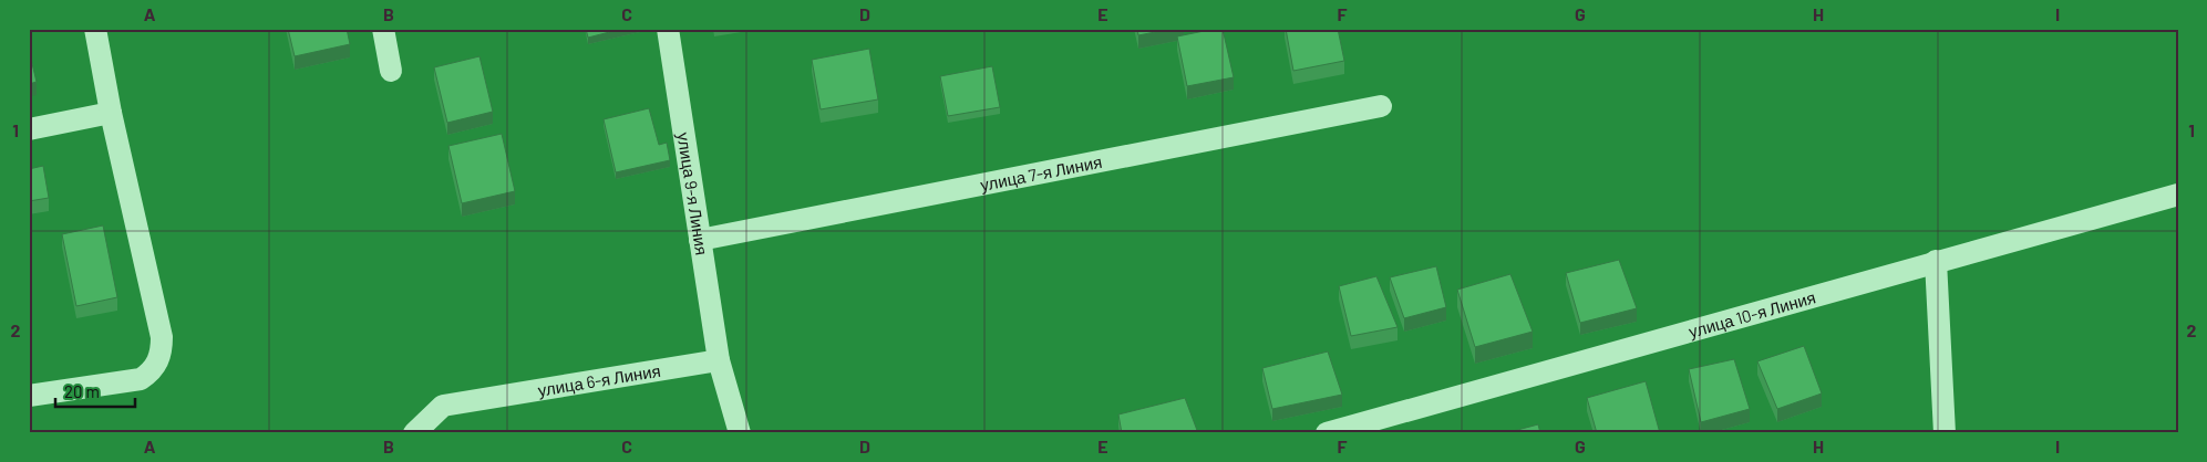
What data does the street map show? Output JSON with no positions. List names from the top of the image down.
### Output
{
  "streets": {
    "street": [
      "улица 7-я Линия",
      "улица 9-я Линия",
      "улица 10-я Линия",
      "улица 6-я Линия"
    ]
  },
  "crossings": [
    ["улица 7-я Линия", "улица 9-я Линия"],
    ["улица 9-я Линия", "улица 6-я Линия"]
  ],
  "scale_bar": "20 m",
  "grid": {
    "columns": [
      "A",
      "B",
      "C",
      "D",
      "E",
      "F",
      "G",
      "H",
      "I"
    ],
    "rows": ["1", "2"]
  }
}
